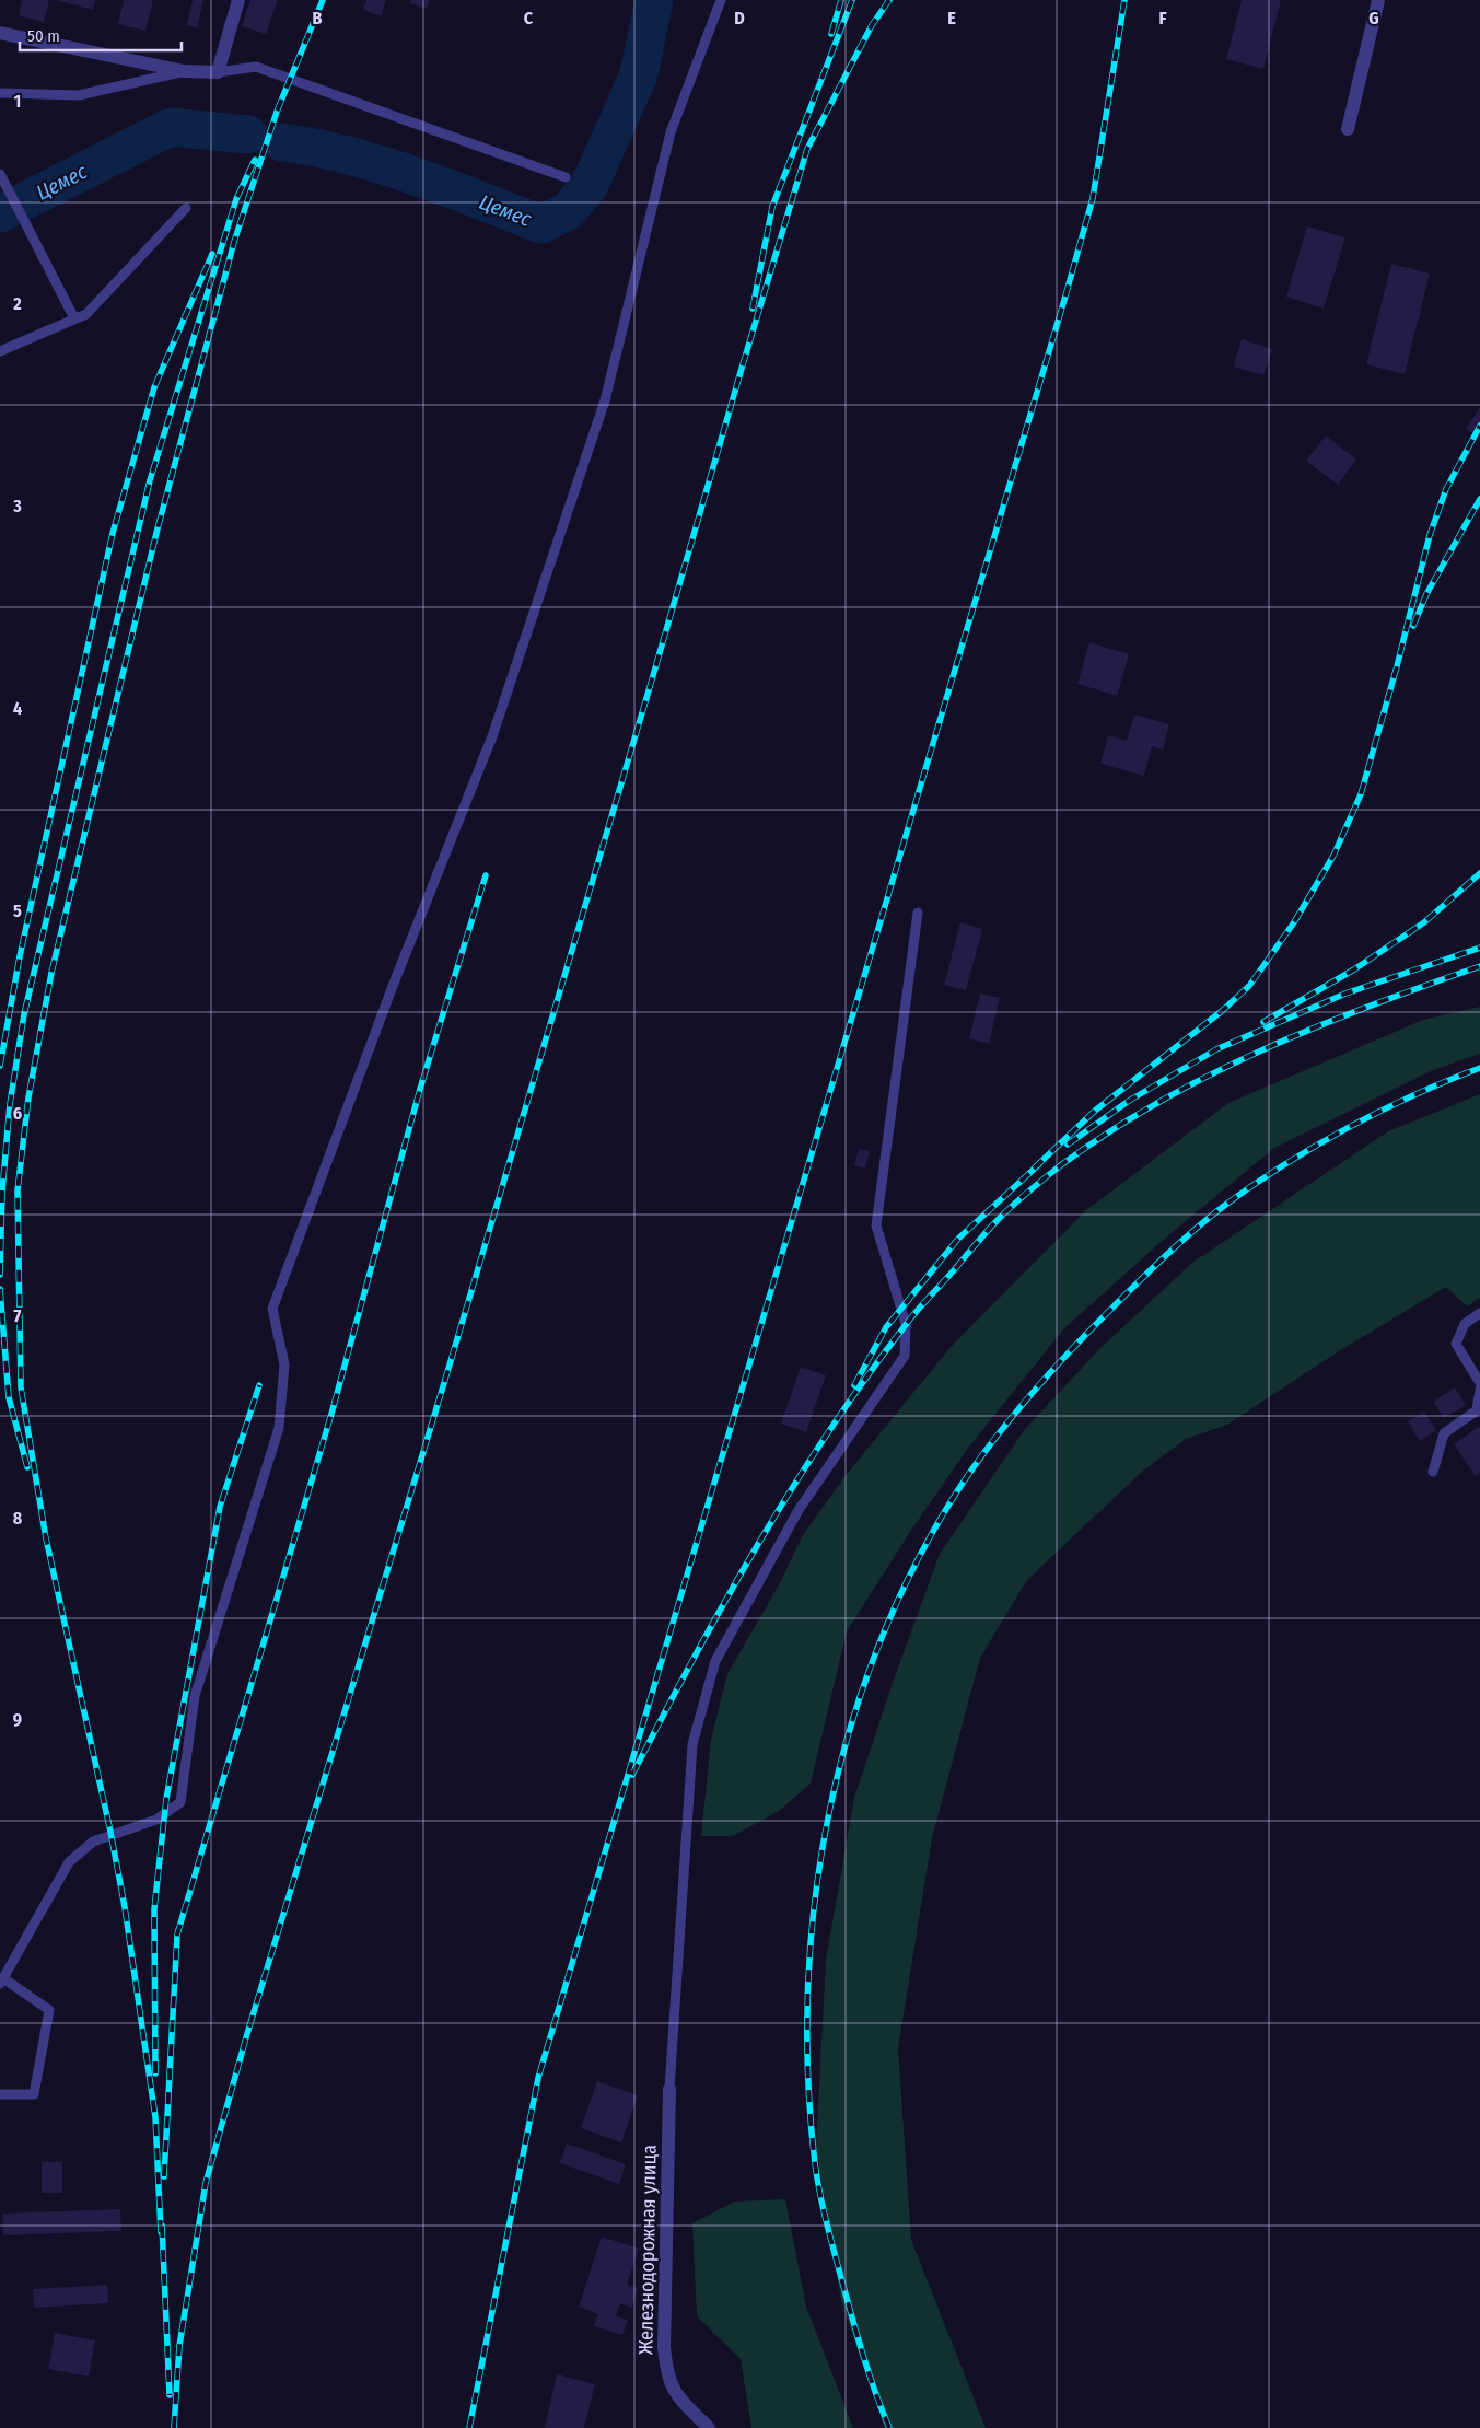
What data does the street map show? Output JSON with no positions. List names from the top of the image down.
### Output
{
  "streets": {
    "street": ["Железнодорожная улица"]
  },
  "water": ["Цемес"],
  "scale_bar": "50 m",
  "grid": {
    "columns": [
      "B",
      "C",
      "D",
      "E",
      "F",
      "G"
    ],
    "rows": [
      "1",
      "2",
      "3",
      "4",
      "5",
      "6",
      "7",
      "8",
      "9"
    ]
  }
}
